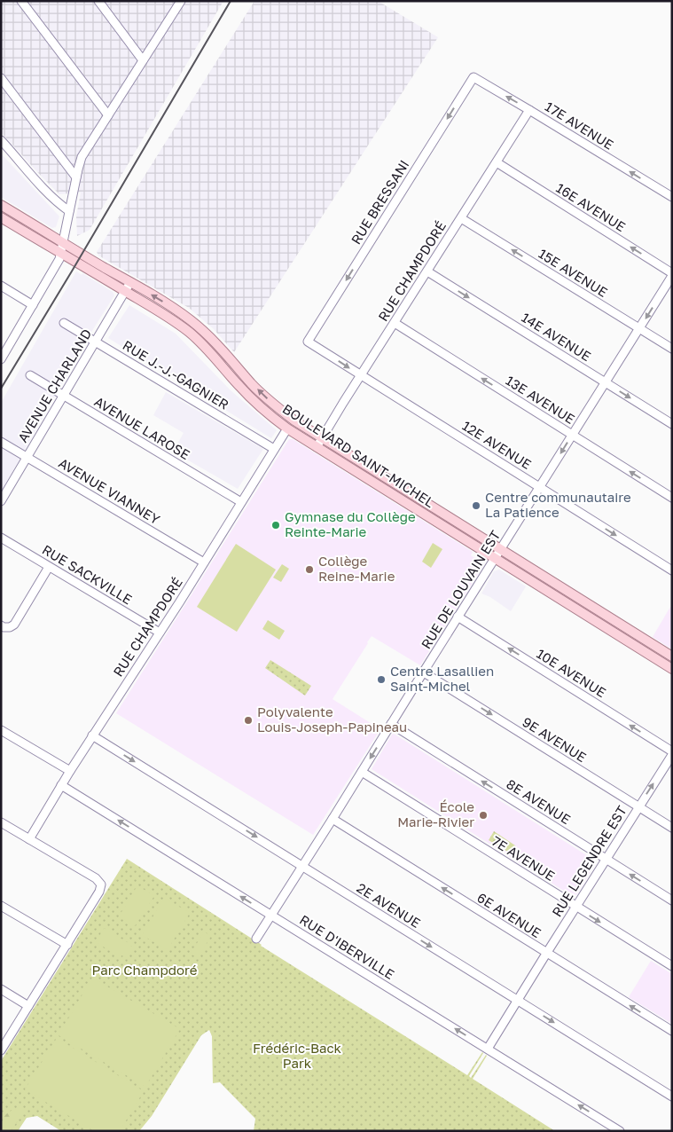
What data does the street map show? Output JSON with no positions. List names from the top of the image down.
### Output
{
  "streets": {
    "main road": ["BOULEVARD SAINT-MICHEL"],
    "street": [
      "17E AVENUE",
      "RUE BRESSANI",
      "16E AVENUE",
      "RUE CHAMPDORÉ",
      "15E AVENUE",
      "14E AVENUE",
      "RUE J.-J.-GAGNIER",
      "AVENUE CHARLAND",
      "13E AVENUE",
      "AVENUE LAROSE",
      "12E AVENUE",
      "AVENUE VIANNEY",
      "RUE SACKVILLE",
      "RUE DE LOUVAIN EST",
      "10E AVENUE",
      "9E AVENUE",
      "8E AVENUE",
      "7E AVENUE",
      "RUE LEGENDRE EST",
      "2E AVENUE",
      "6E AVENUE",
      "RUE D'IBERVILLE"
    ]
  },
  "crossings": [
    ["17E AVENUE", "RUE BRESSANI"],
    ["17E AVENUE", "RUE CHAMPDORÉ"],
    ["RUE BRESSANI", "12E AVENUE"],
    ["16E AVENUE", "RUE CHAMPDORÉ"],
    ["16E AVENUE", "RUE DE LOUVAIN EST"],
    ["RUE CHAMPDORÉ", "15E AVENUE"],
    ["RUE CHAMPDORÉ", "14E AVENUE"],
    ["RUE CHAMPDORÉ", "RUE J.-J.-GAGNIER"],
    ["RUE CHAMPDORÉ", "13E AVENUE"],
    ["RUE CHAMPDORÉ", "AVENUE LAROSE"],
    ["RUE CHAMPDORÉ", "12E AVENUE"],
    ["RUE CHAMPDORÉ", "BOULEVARD SAINT-MICHEL"],
    ["RUE CHAMPDORÉ", "AVENUE VIANNEY"],
    ["RUE CHAMPDORÉ", "RUE SACKVILLE"],
    ["RUE CHAMPDORÉ", "2E AVENUE"],
    ["RUE CHAMPDORÉ", "RUE D'IBERVILLE"],
    ["15E AVENUE", "RUE DE LOUVAIN EST"],
    ["14E AVENUE", "RUE DE LOUVAIN EST"],
    ["RUE J.-J.-GAGNIER", "AVENUE CHARLAND"],
    ["AVENUE CHARLAND", "AVENUE LAROSE"],
    ["AVENUE CHARLAND", "BOULEVARD SAINT-MICHEL"],
    ["AVENUE CHARLAND", "AVENUE VIANNEY"],
    ["13E AVENUE", "RUE DE LOUVAIN EST"],
    ["12E AVENUE", "RUE DE LOUVAIN EST"],
    ["BOULEVARD SAINT-MICHEL", "RUE DE LOUVAIN EST"],
    ["RUE DE LOUVAIN EST", "10E AVENUE"],
    ["RUE DE LOUVAIN EST", "9E AVENUE"],
    ["RUE DE LOUVAIN EST", "8E AVENUE"],
    ["RUE DE LOUVAIN EST", "7E AVENUE"],
    ["RUE DE LOUVAIN EST", "2E AVENUE"],
    ["RUE DE LOUVAIN EST", "6E AVENUE"],
    ["RUE DE LOUVAIN EST", "RUE D'IBERVILLE"],
    ["9E AVENUE", "RUE LEGENDRE EST"],
    ["8E AVENUE", "RUE LEGENDRE EST"],
    ["7E AVENUE", "RUE LEGENDRE EST"],
    ["RUE LEGENDRE EST", "2E AVENUE"],
    ["RUE LEGENDRE EST", "6E AVENUE"],
    ["RUE LEGENDRE EST", "RUE D'IBERVILLE"]
  ],
  "one_way": [
    "17E AVENUE",
    "RUE BRESSANI",
    "16E AVENUE",
    "15E AVENUE",
    "14E AVENUE",
    "13E AVENUE",
    "12E AVENUE",
    "10E AVENUE",
    "9E AVENUE",
    "8E AVENUE",
    "2E AVENUE",
    "6E AVENUE",
    "RUE D'IBERVILLE"
  ],
  "parks": ["Parc Champdoré", "Frédéric-Back Park"],
  "places": [
    "Centre communautaire La Patience",
    "Gymnase du Collège Reinte-Marie",
    "Collège Reine-Marie",
    "Centre Lasallien Saint-Michel",
    "Polyvalente Louis-Joseph-Papineau",
    "École Marie-Rivier"
  ]
}
